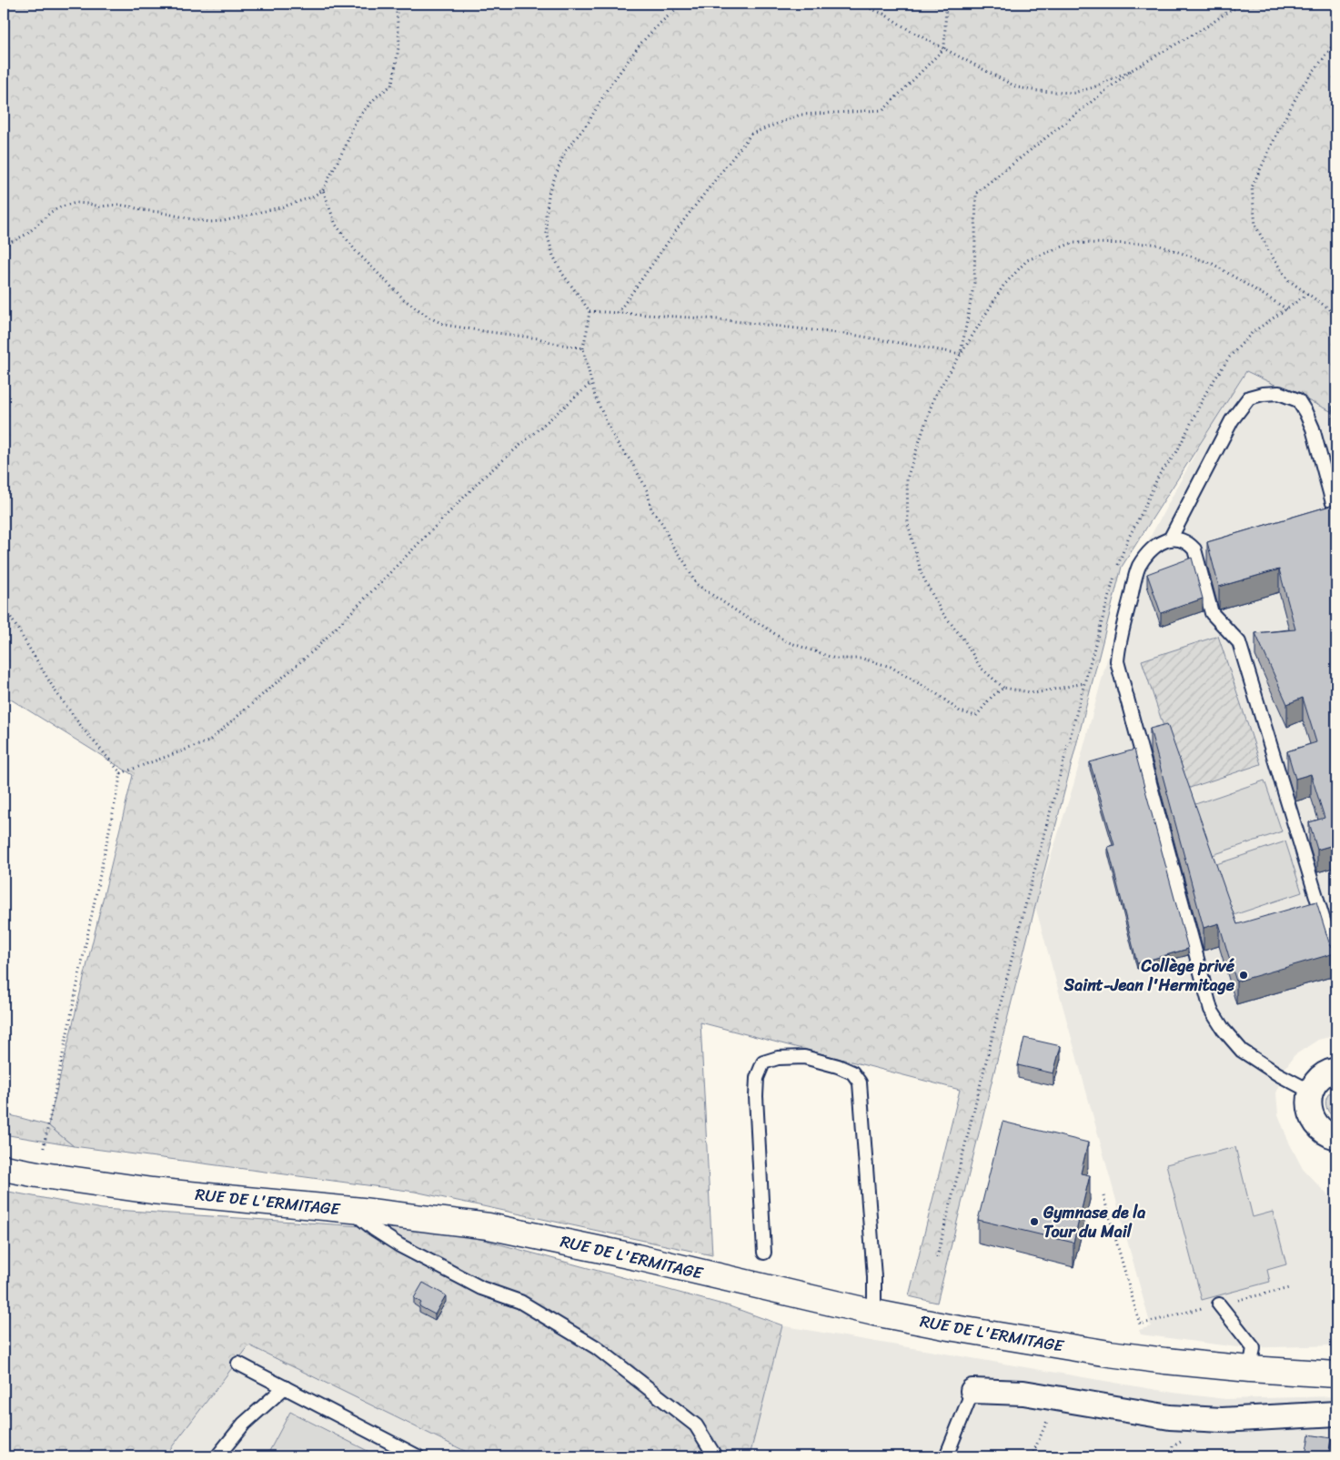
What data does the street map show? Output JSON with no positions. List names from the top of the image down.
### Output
{
  "streets": {
    "street": ["RUE DE L'ERMITAGE"]
  },
  "places": ["Collège privé Saint-Jean l'Hermitage", "Gymnase de la Tour du Mail"]
}
